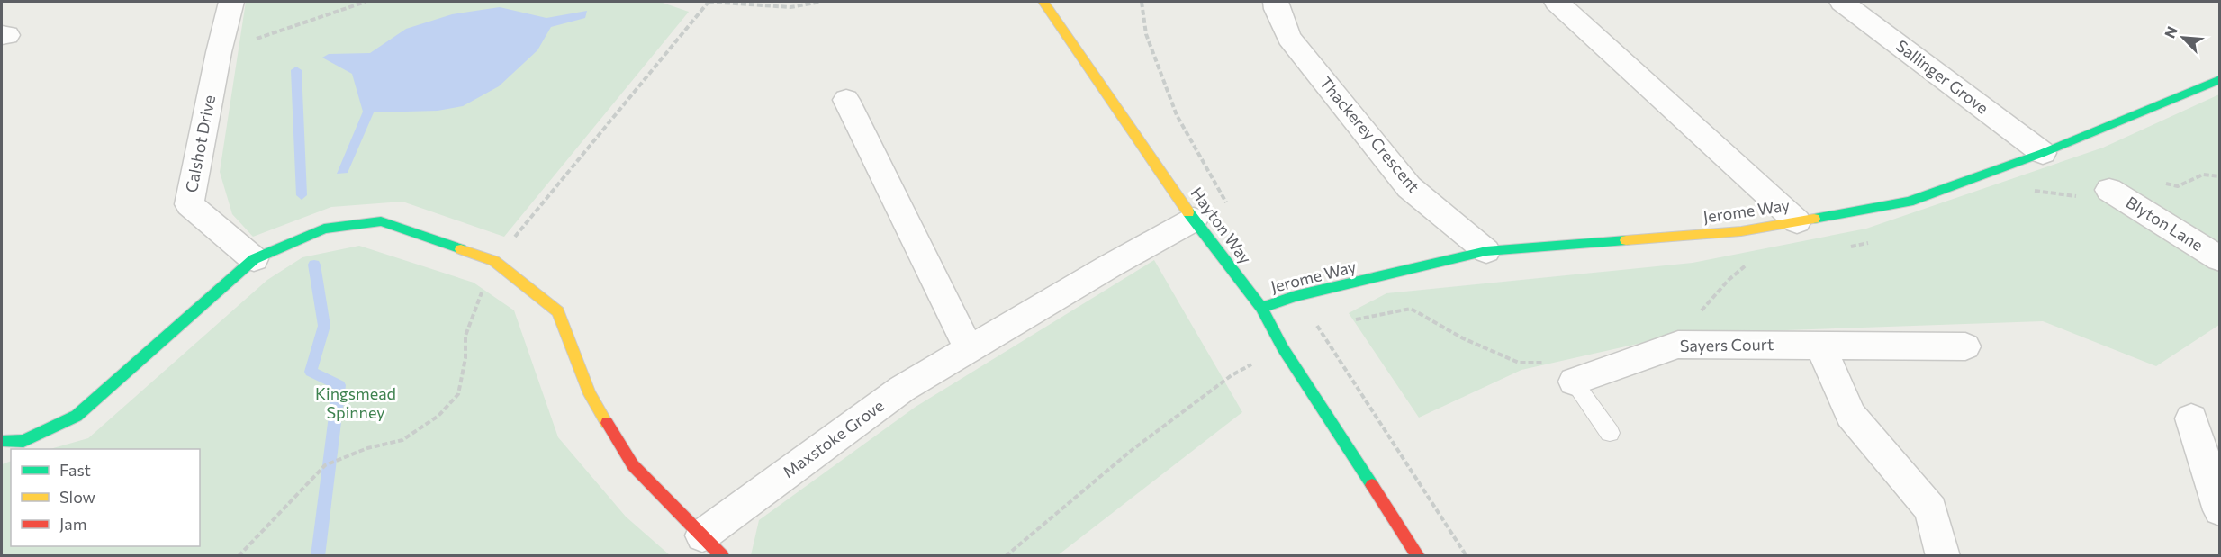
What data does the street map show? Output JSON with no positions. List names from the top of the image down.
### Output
{
  "streets": {
    "street": [
      "Sallinger Grove",
      "Thackerey Crescent",
      "Calshot Drive",
      "Jerome Way",
      "Blyton Lane",
      "Hayton Way",
      "Sayers Court",
      "Maxstoke Grove"
    ]
  },
  "crossings": [
    ["Sallinger Grove", "Jerome Way"],
    ["Thackerey Crescent", "Jerome Way"],
    ["Jerome Way", "Hayton Way"],
    ["Hayton Way", "Maxstoke Grove"]
  ],
  "parks": ["Kingsmead Spinney"],
  "legend": ["Fast", "Slow", "Jam"],
  "north": "top left"
}
